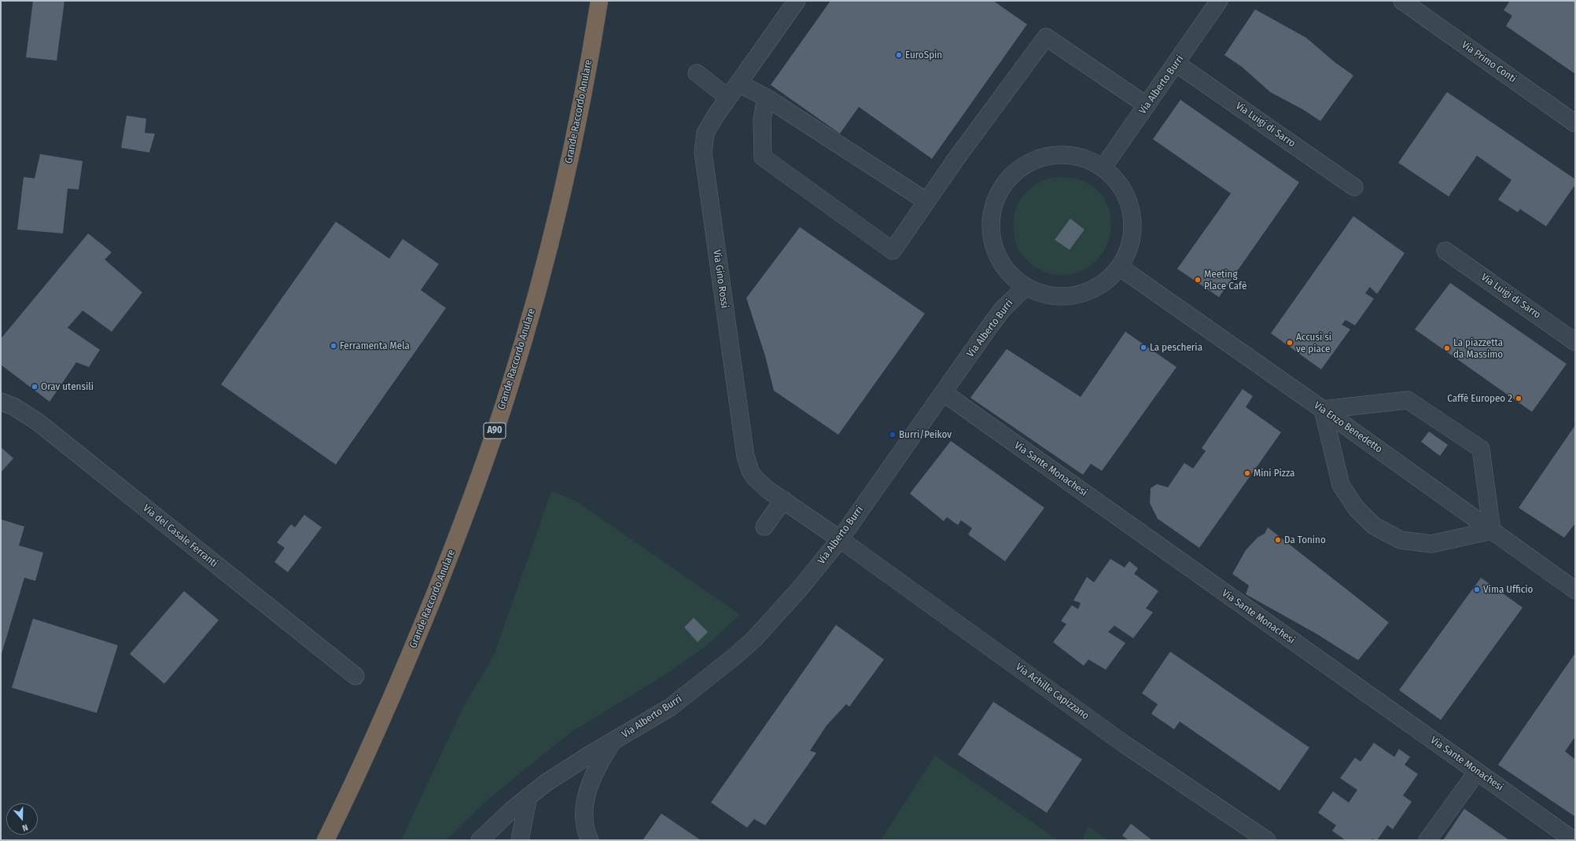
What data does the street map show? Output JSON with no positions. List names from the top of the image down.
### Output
{
  "streets": {
    "highway": ["Grande Raccordo Anulare", "A90"],
    "street": [
      "Via Primo Conti",
      "Via Alberto Burri",
      "Via Luigi di Sarro",
      "Via Gino Rossi",
      "Via Enzo Benedetto",
      "Via Sante Monachesi",
      "Via del Casale Ferranti",
      "Via Achille Capizzano"
    ]
  },
  "crossings": [
    ["Via Alberto Burri", "Via Luigi di Sarro"],
    ["Via Alberto Burri", "Via Gino Rossi"],
    ["Via Alberto Burri", "Via Sante Monachesi"],
    ["Via Alberto Burri", "Via Achille Capizzano"],
    ["Via Gino Rossi", "Via Achille Capizzano"]
  ],
  "places": [
    "EuroSpin",
    "Meeting Place Cafè",
    "Accusì si ve piace",
    "Ferramenta Mela",
    "La pescheria",
    "La piazzetta da Massimo",
    "Orav utensili",
    "Caffè Europeo 2",
    "Burri/Peikov",
    "Mini Pizza",
    "Da Tonino",
    "Vima Ufficio"
  ],
  "north": "bottom"
}
